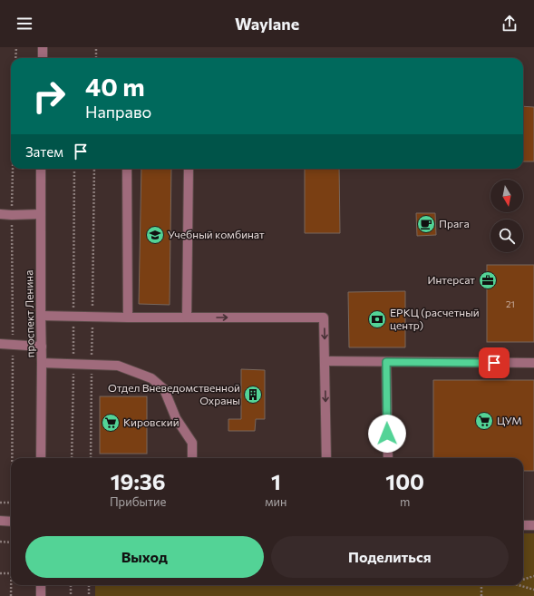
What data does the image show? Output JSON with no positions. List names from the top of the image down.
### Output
{
  "streets": {
    "street": ["проспект Ленина"]
  },
  "places": {
    "cafe": ["Прага"],
    "school or university": ["Учебный комбинат"],
    "office": ["Интерсат"],
    "bank": ["ЕРКЦ (расчетный центр)"],
    "building": ["Отдел Вневедомственной Охраны"],
    "supermarket": ["ЦУМ", "Кировский"]
  },
  "house_numbers": ["21"],
  "north": "bottom",
  "page": {
    "header": "Waylane",
    "turn": ["40 m", "Направо"],
    "then": "Затем",
    "eta": [
      "19:36",
      "Прибытие",
      "1",
      "мин",
      "100",
      "m"
    ],
    "buttons": ["Выход", "Поделиться"]
  }
}
